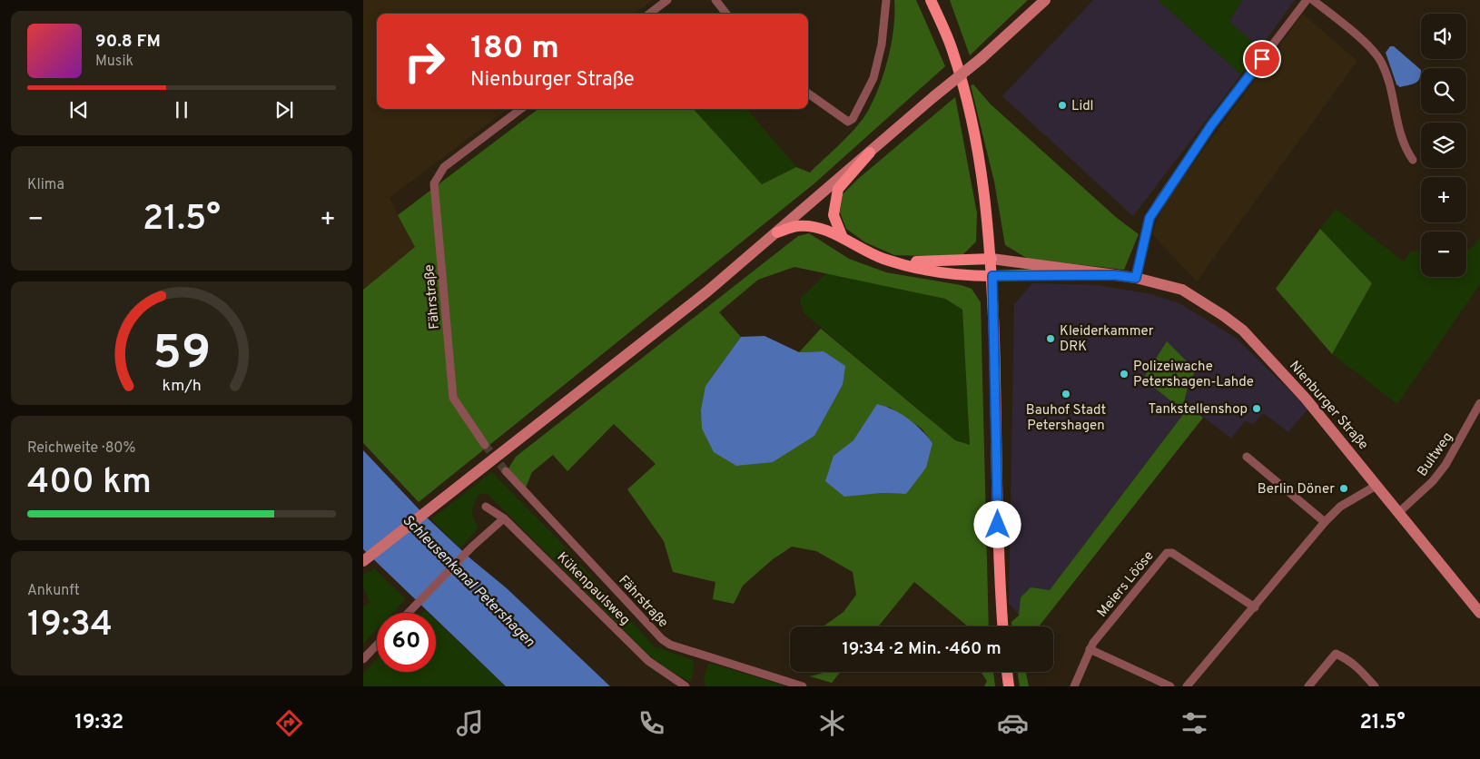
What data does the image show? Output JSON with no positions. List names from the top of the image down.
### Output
{
  "streets": {
    "main road": ["Nienburger Straße"],
    "street": [
      "Fährstraße",
      "Bultweg",
      "Meiers Lööse",
      "Kükenpaulsweg"
    ]
  },
  "crossings": [
    ["Nienburger Straße", "Bultweg"]
  ],
  "water": ["Schleusenkanal Petershagen"],
  "places": [
    "Lidl",
    "Kleiderkammer DRK",
    "Polizeiwache Petershagen-Lahde",
    "Bauhof Stadt Petershagen",
    "Tankstellenshop",
    "Berlin Döner"
  ],
  "page": {
    "map_buttons": ["+", "−"],
    "turn": ["180 m", "Nienburger Straße"],
    "song": ["90.8 FM", "Musik"],
    "tile": [
      "Klima",
      ["Reichweite · 80%", "400 km"],
      ["Ankunft", "19:34"]
    ],
    "heat": ["−", "21.5°", "+"],
    "limit": "60",
    "trip": "19:34 · 2 Min. · 460 m",
    "tabs": ["19:32", "21.5°"],
    "gauge": ["59", "km/h"]
  }
}
